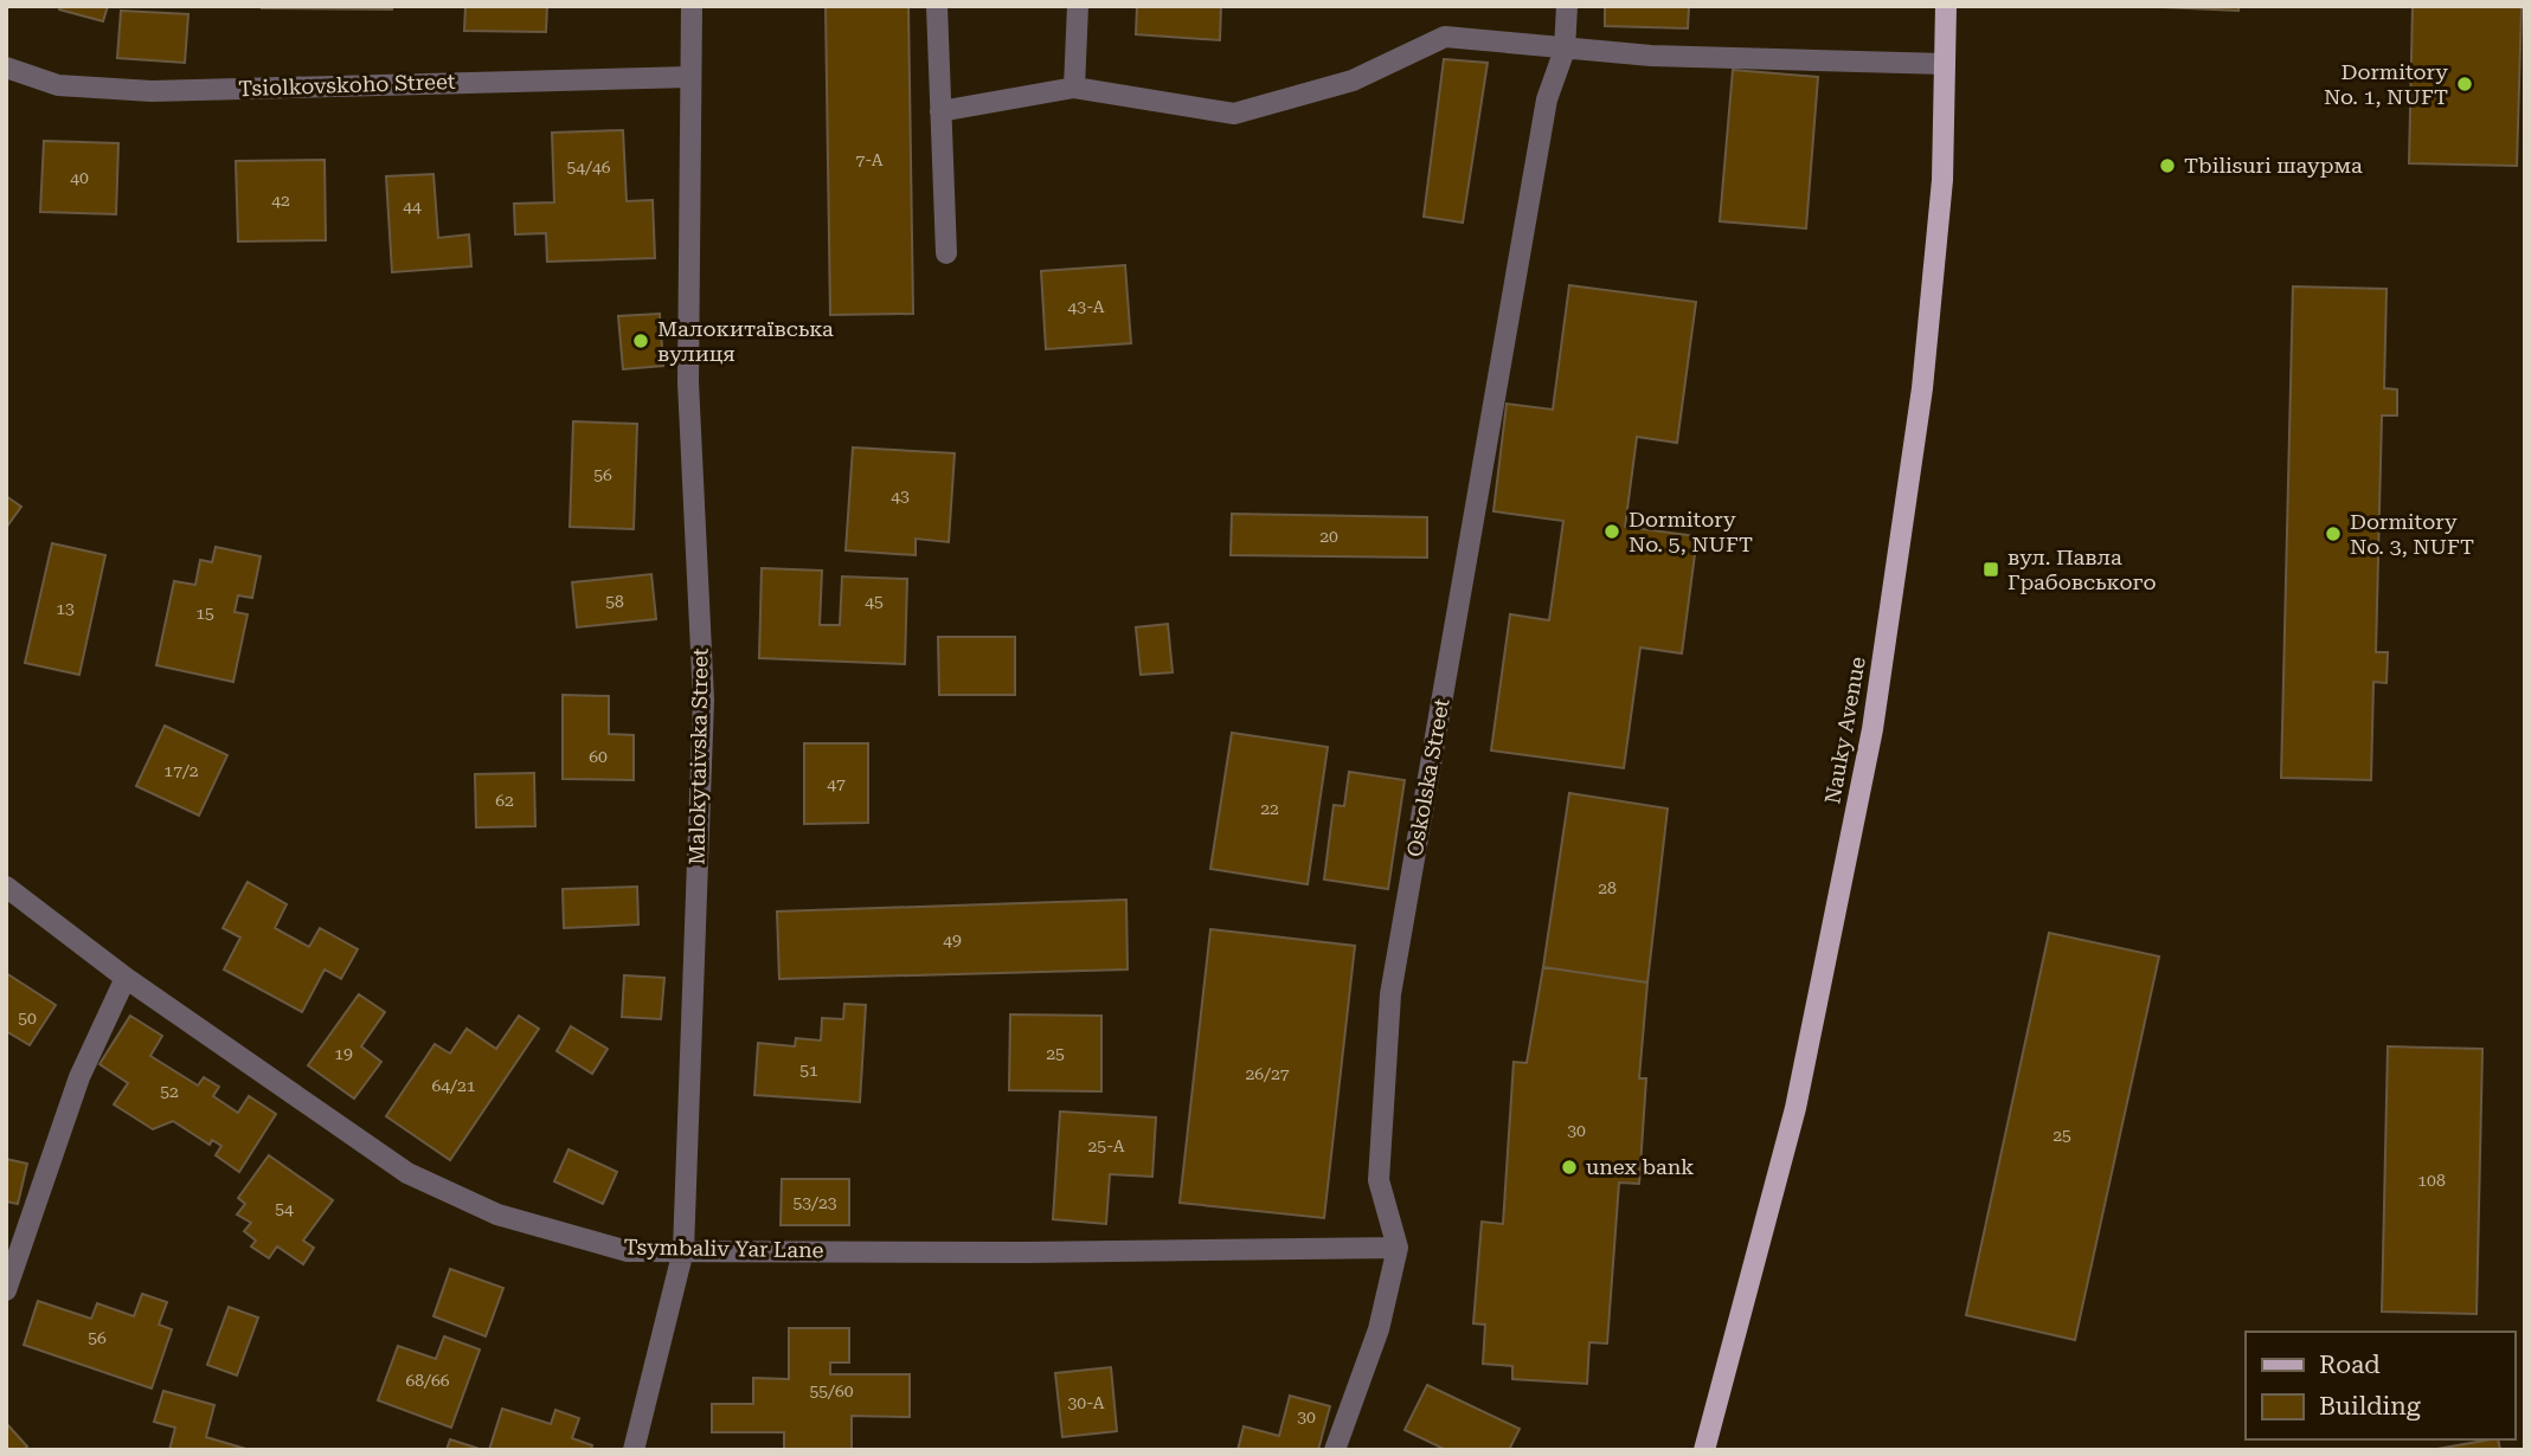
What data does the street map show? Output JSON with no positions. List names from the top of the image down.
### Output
{
  "streets": {
    "main road": ["Nauky Avenue"],
    "street": [
      "Tsiolkovskoho Street",
      "Malokytaivska Street",
      "Oskolska Street",
      "Tsymbaliv Yar Lane"
    ]
  },
  "crossings": [
    ["Tsiolkovskoho Street", "Malokytaivska Street"],
    ["Malokytaivska Street", "Tsymbaliv Yar Lane"],
    ["Oskolska Street", "Tsymbaliv Yar Lane"]
  ],
  "places": {
    "other": [
      "Dormitory No. 1, NUFT",
      "Tbilisuri шаурма",
      "Малокитаївська вулиця",
      "Dormitory No. 5, NUFT",
      "Dormitory No. 3, NUFT",
      "unex bank"
    ],
    "transit": ["вул. Павла Грабовського"]
  },
  "house_numbers": [
    "7-А",
    "54/46",
    "40",
    "42",
    "44",
    "43-А",
    "56",
    "43",
    "20",
    "58",
    "45",
    "13",
    "15",
    "60",
    "17/2",
    "47",
    "62",
    "22",
    "28",
    "49",
    "50",
    "19",
    "25",
    "51",
    "26/27",
    "64/21",
    "52",
    "30",
    "25",
    "25-А",
    "108",
    "53/23",
    "54",
    "56",
    "68/66",
    "55/60",
    "30-А",
    "30"
  ],
  "legend": ["Road", "Building"]
}
